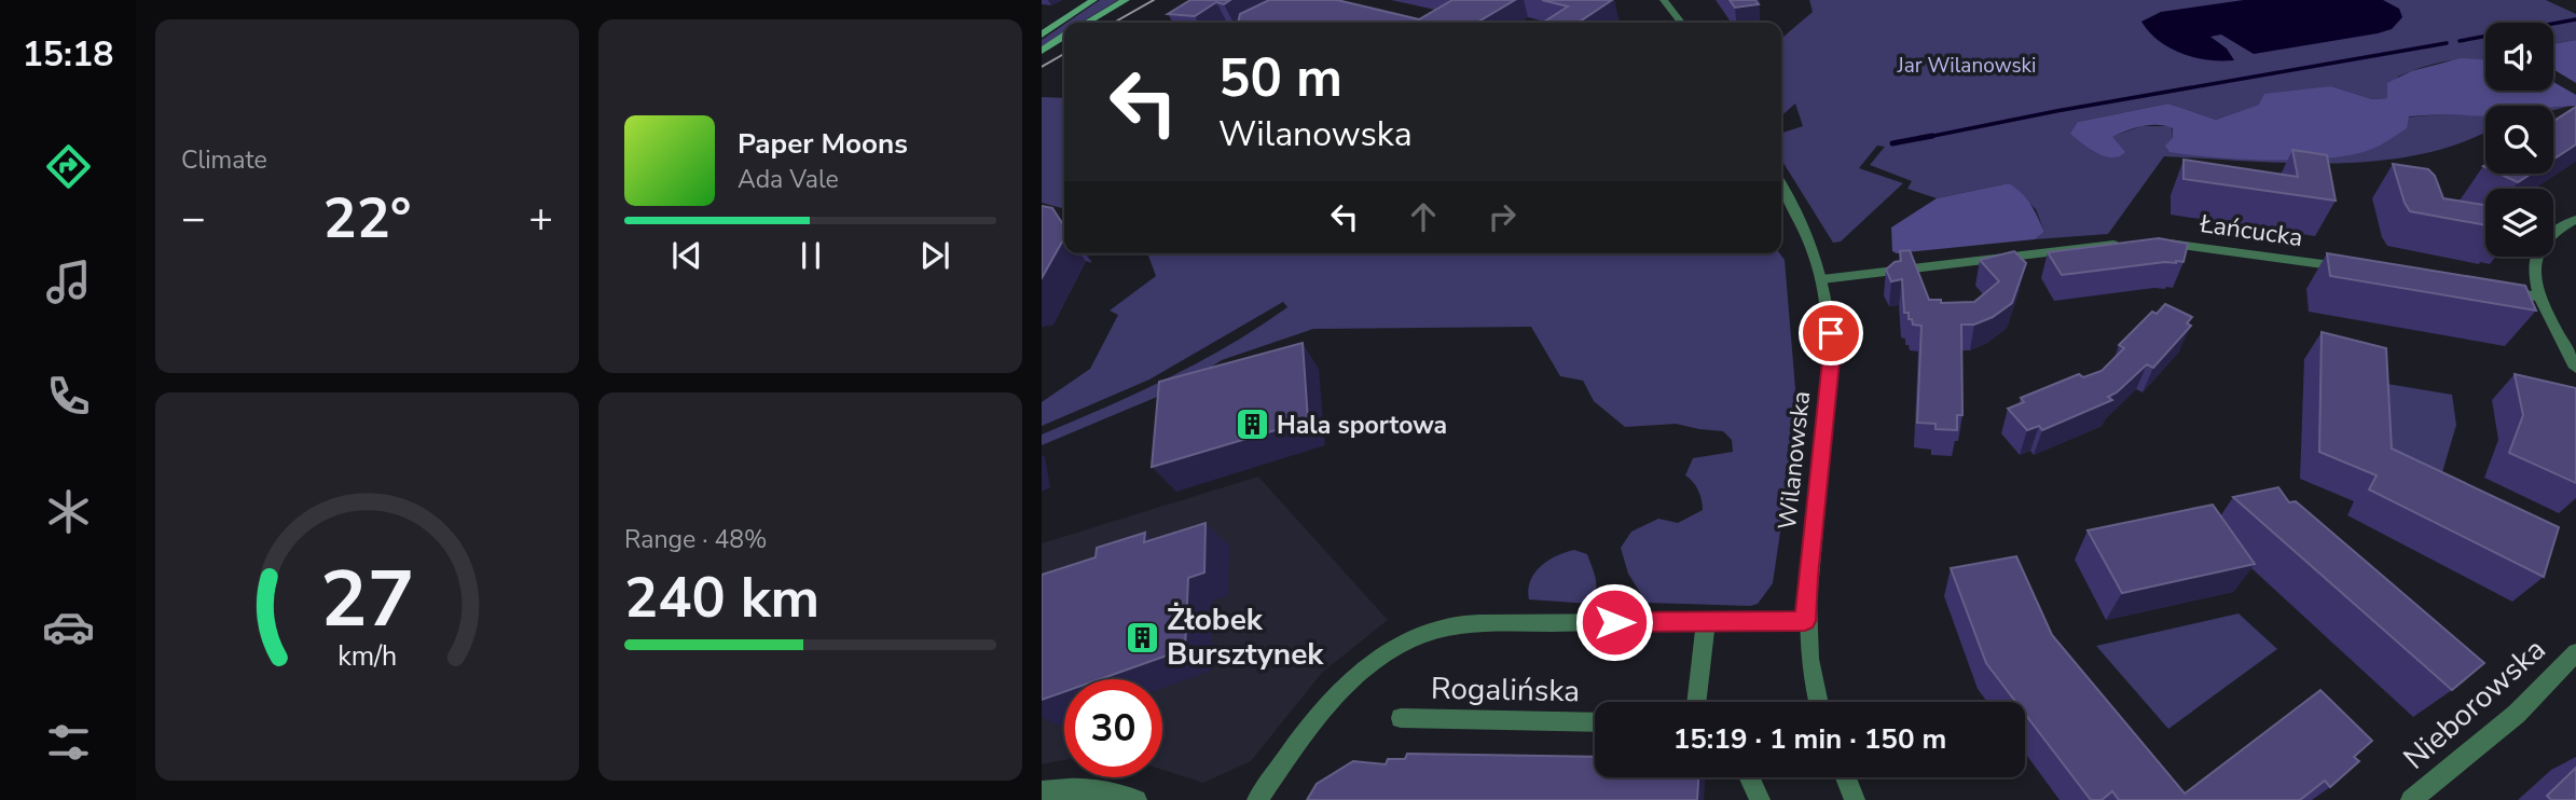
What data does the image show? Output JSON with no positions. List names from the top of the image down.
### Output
{
  "streets": {
    "street": [
      "Łańcucka",
      "Wilanowska",
      "Rogalińska",
      "Nieborowska"
    ]
  },
  "crossings": [
    ["Wilanowska", "Rogalińska"]
  ],
  "parks": ["Jar Wilanowski"],
  "places": {
    "building": ["Hala sportowa", "Żłobek Bursztynek"]
  },
  "page": {
    "tabs": "15:18",
    "tile": [
      "Climate",
      ["Range · 48%", "240 km"]
    ],
    "turn": ["50 m", "Wilanowska"],
    "song": ["Paper Moons", "Ada Vale"],
    "heat": ["−", "22°", "+"],
    "limit": "30",
    "trip": "15:19 · 1 min · 150 m",
    "gauge": ["27", "km/h"]
  }
}
